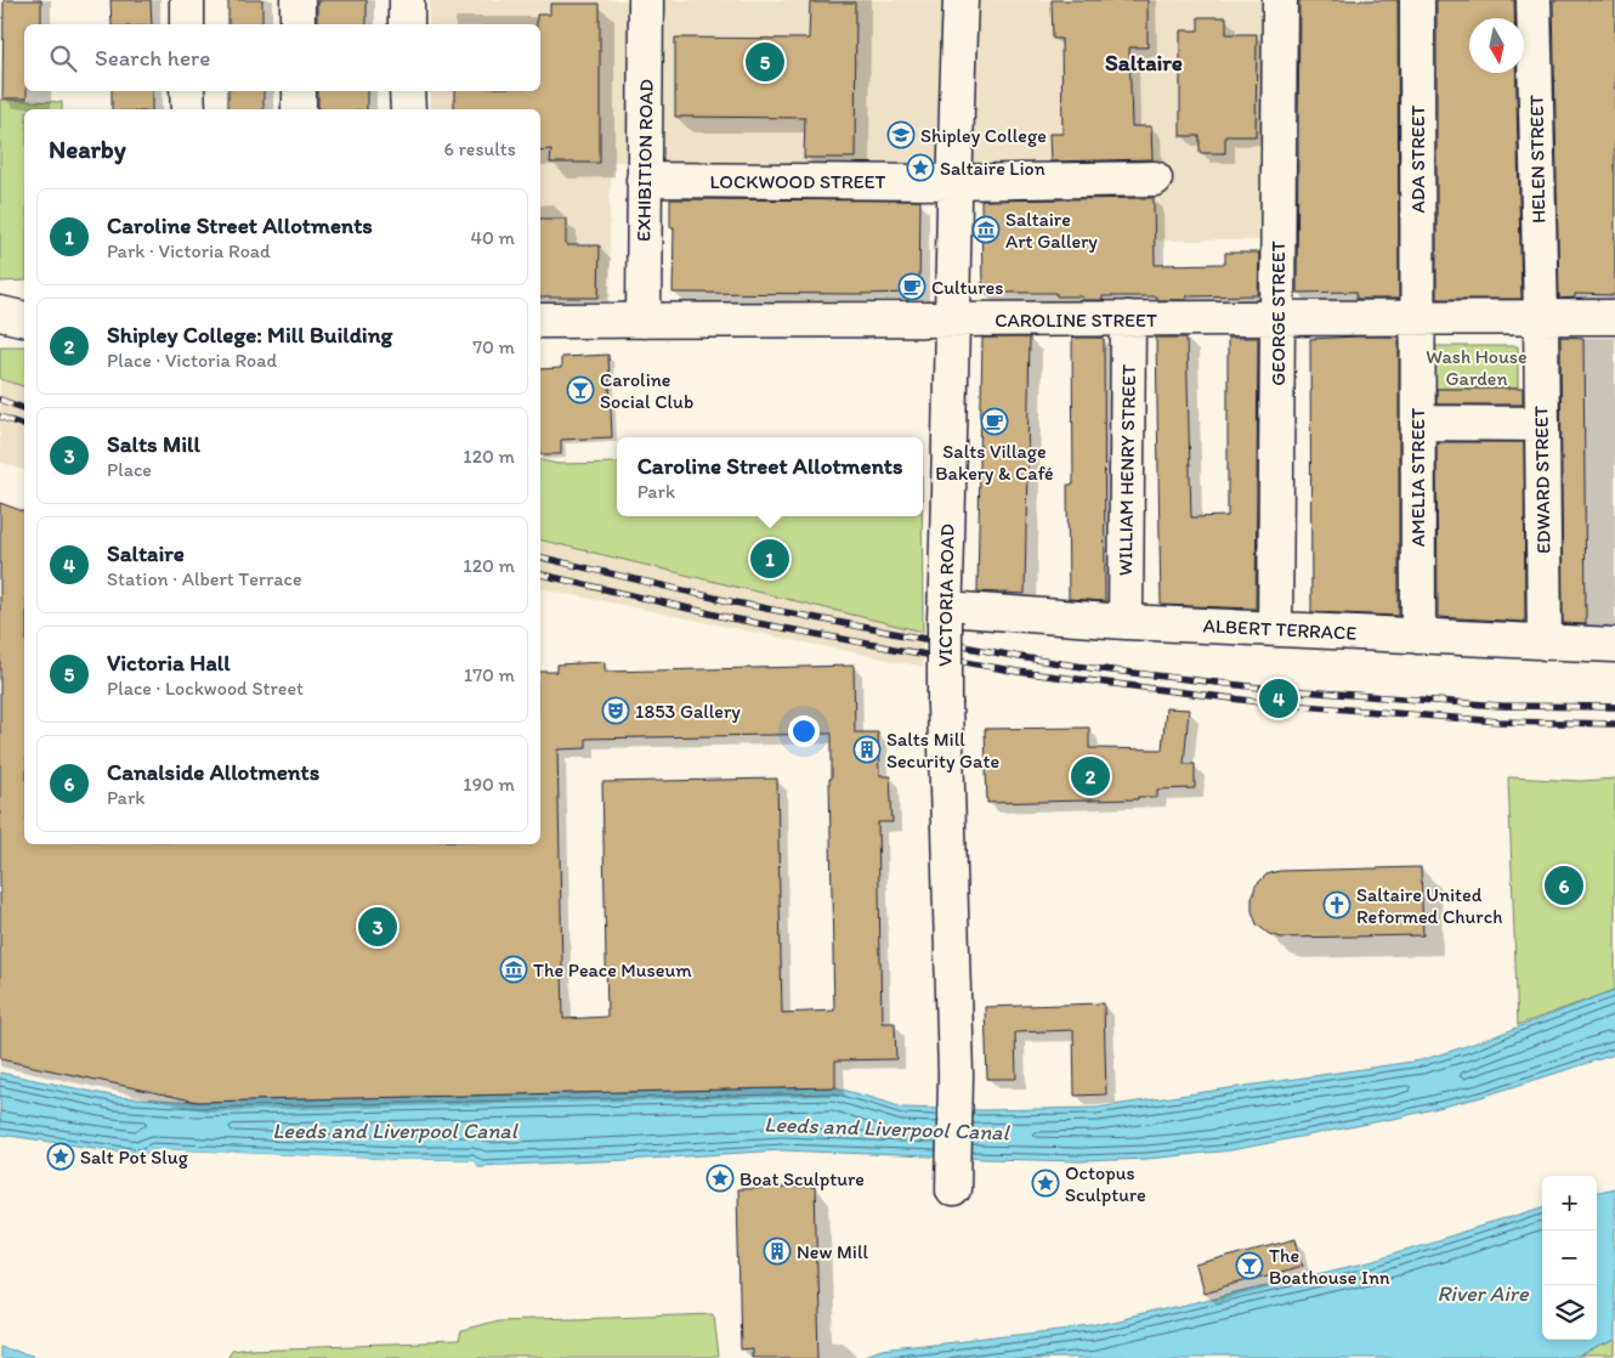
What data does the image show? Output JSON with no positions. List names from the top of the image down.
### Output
{
  "streets": {
    "street": [
      "ADA STREET",
      "HELEN STREET",
      "EXHIBITION ROAD",
      "LOCKWOOD STREET",
      "GEORGE STREET",
      "CAROLINE STREET",
      "WILLIAM HENRY STREET",
      "AMELIA STREET",
      "EDWARD STREET",
      "VICTORIA ROAD",
      "ALBERT TERRACE"
    ]
  },
  "crossings": [
    ["ADA STREET", "CAROLINE STREET"],
    ["ADA STREET", "AMELIA STREET"],
    ["HELEN STREET", "CAROLINE STREET"],
    ["HELEN STREET", "EDWARD STREET"],
    ["EXHIBITION ROAD", "LOCKWOOD STREET"],
    ["EXHIBITION ROAD", "CAROLINE STREET"],
    ["LOCKWOOD STREET", "VICTORIA ROAD"],
    ["GEORGE STREET", "CAROLINE STREET"],
    ["GEORGE STREET", "ALBERT TERRACE"],
    ["CAROLINE STREET", "WILLIAM HENRY STREET"],
    ["CAROLINE STREET", "AMELIA STREET"],
    ["CAROLINE STREET", "EDWARD STREET"],
    ["CAROLINE STREET", "VICTORIA ROAD"],
    ["WILLIAM HENRY STREET", "ALBERT TERRACE"],
    ["AMELIA STREET", "ALBERT TERRACE"],
    ["EDWARD STREET", "ALBERT TERRACE"],
    ["VICTORIA ROAD", "ALBERT TERRACE"]
  ],
  "districts": ["Saltaire"],
  "water": ["Leeds and Liverpool Canal", "River Aire"],
  "parks": ["Wash House Garden"],
  "places": {
    "school or university": ["Shipley College"],
    "place": [
      "Saltaire Lion",
      "Salt Pot Slug",
      "Boat Sculpture",
      "Octopus Sculpture"
    ],
    "museum": ["Saltaire Art Gallery", "The Peace Museum"],
    "cafe": ["Cultures", "Salts Village Bakery & Café"],
    "bar": ["Caroline Social Club", "The Boathouse Inn"],
    "theatre": ["1853 Gallery"],
    "building": ["Salts Mill Security Gate", "New Mill"],
    "church": ["Saltaire United Reformed Church"]
  },
  "north": "bottom",
  "page": {
    "search": "Search here",
    "pins": [
      "5",
      "1",
      "4",
      "2",
      "6",
      "3"
    ],
    "heading": ["Nearby", "6 results"],
    "list": [
      {
        "mark": "1",
        "name": "Caroline Street Allotments",
        "note": "Park · Victoria Road",
        "value": "40 m"
      },
      {
        "mark": "2",
        "name": "Shipley College: Mill Building",
        "note": "Place · Victoria Road",
        "value": "70 m"
      },
      {
        "mark": "3",
        "name": "Salts Mill",
        "note": "Place",
        "value": "120 m"
      },
      {
        "mark": "4",
        "name": "Saltaire",
        "note": "Station · Albert Terrace",
        "value": "120 m"
      },
      {
        "mark": "5",
        "name": "Victoria Hall",
        "note": "Place · Lockwood Street",
        "value": "170 m"
      },
      {
        "mark": "6",
        "name": "Canalside Allotments",
        "note": "Park",
        "value": "190 m"
      }
    ],
    "popup": ["Caroline Street Allotments", "Park"],
    "map_buttons": ["+", "−"]
  }
}
